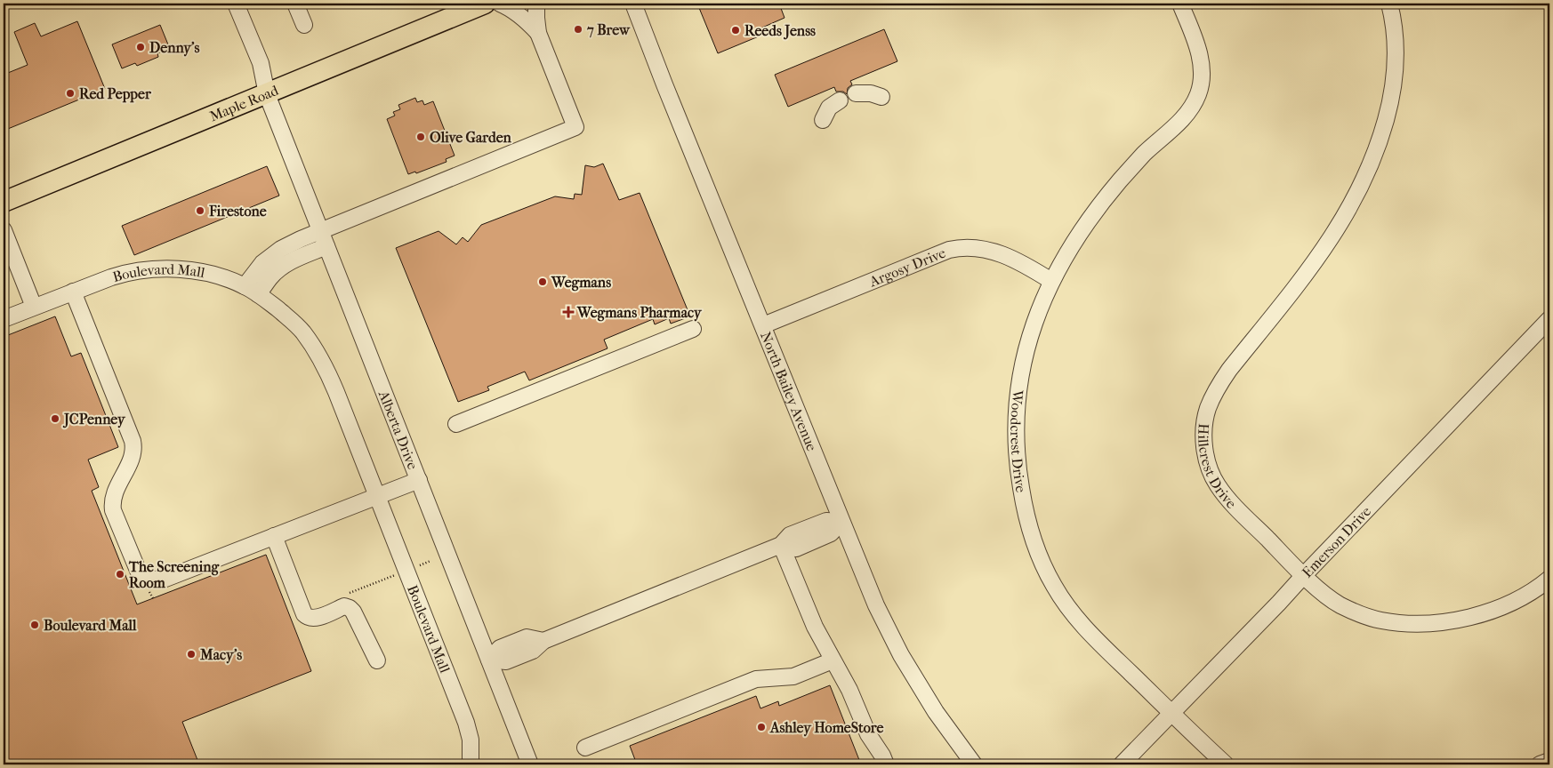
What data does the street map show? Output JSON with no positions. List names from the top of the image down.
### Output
{
  "streets": {
    "main road": ["Maple Road"],
    "street": [
      "Argosy Drive",
      "Boulevard Mall",
      "North Bailey Avenue",
      "Alberta Drive",
      "Woodcrest Drive",
      "Hillcrest Drive",
      "Emerson Drive"
    ]
  },
  "crossings": [
    ["Maple Road", "Alberta Drive"],
    ["Argosy Drive", "North Bailey Avenue"],
    ["Argosy Drive", "Woodcrest Drive"],
    ["Woodcrest Drive", "Emerson Drive"],
    ["Hillcrest Drive", "Emerson Drive"]
  ],
  "places": {
    "other": [
      "7 Brew",
      "Reeds Jenss",
      "Denny's",
      "Red Pepper",
      "Olive Garden",
      "Firestone",
      "Wegmans",
      "JCPenney",
      "The Screening Room",
      "Boulevard Mall",
      "Macy's",
      "Ashley HomeStore"
    ],
    "health": ["Wegmans Pharmacy"]
  }
}
